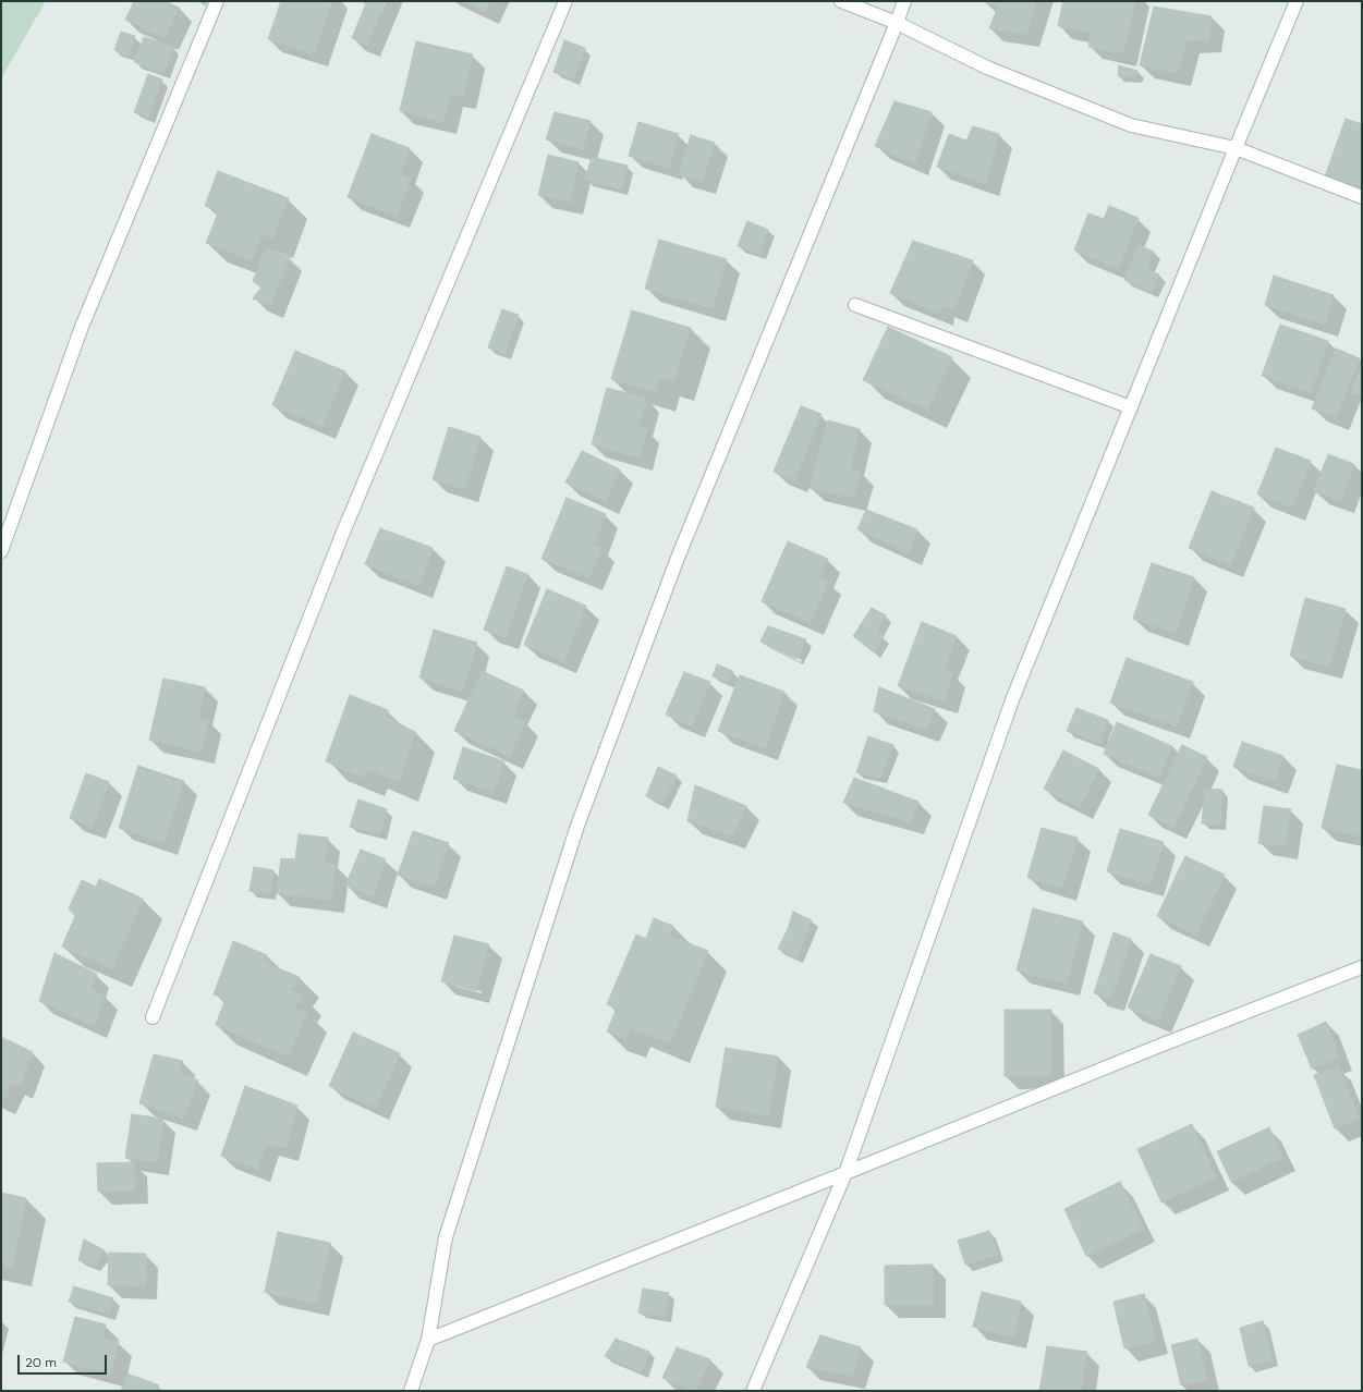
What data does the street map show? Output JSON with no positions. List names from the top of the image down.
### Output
{
  "scale_bar": "20 m"
}
